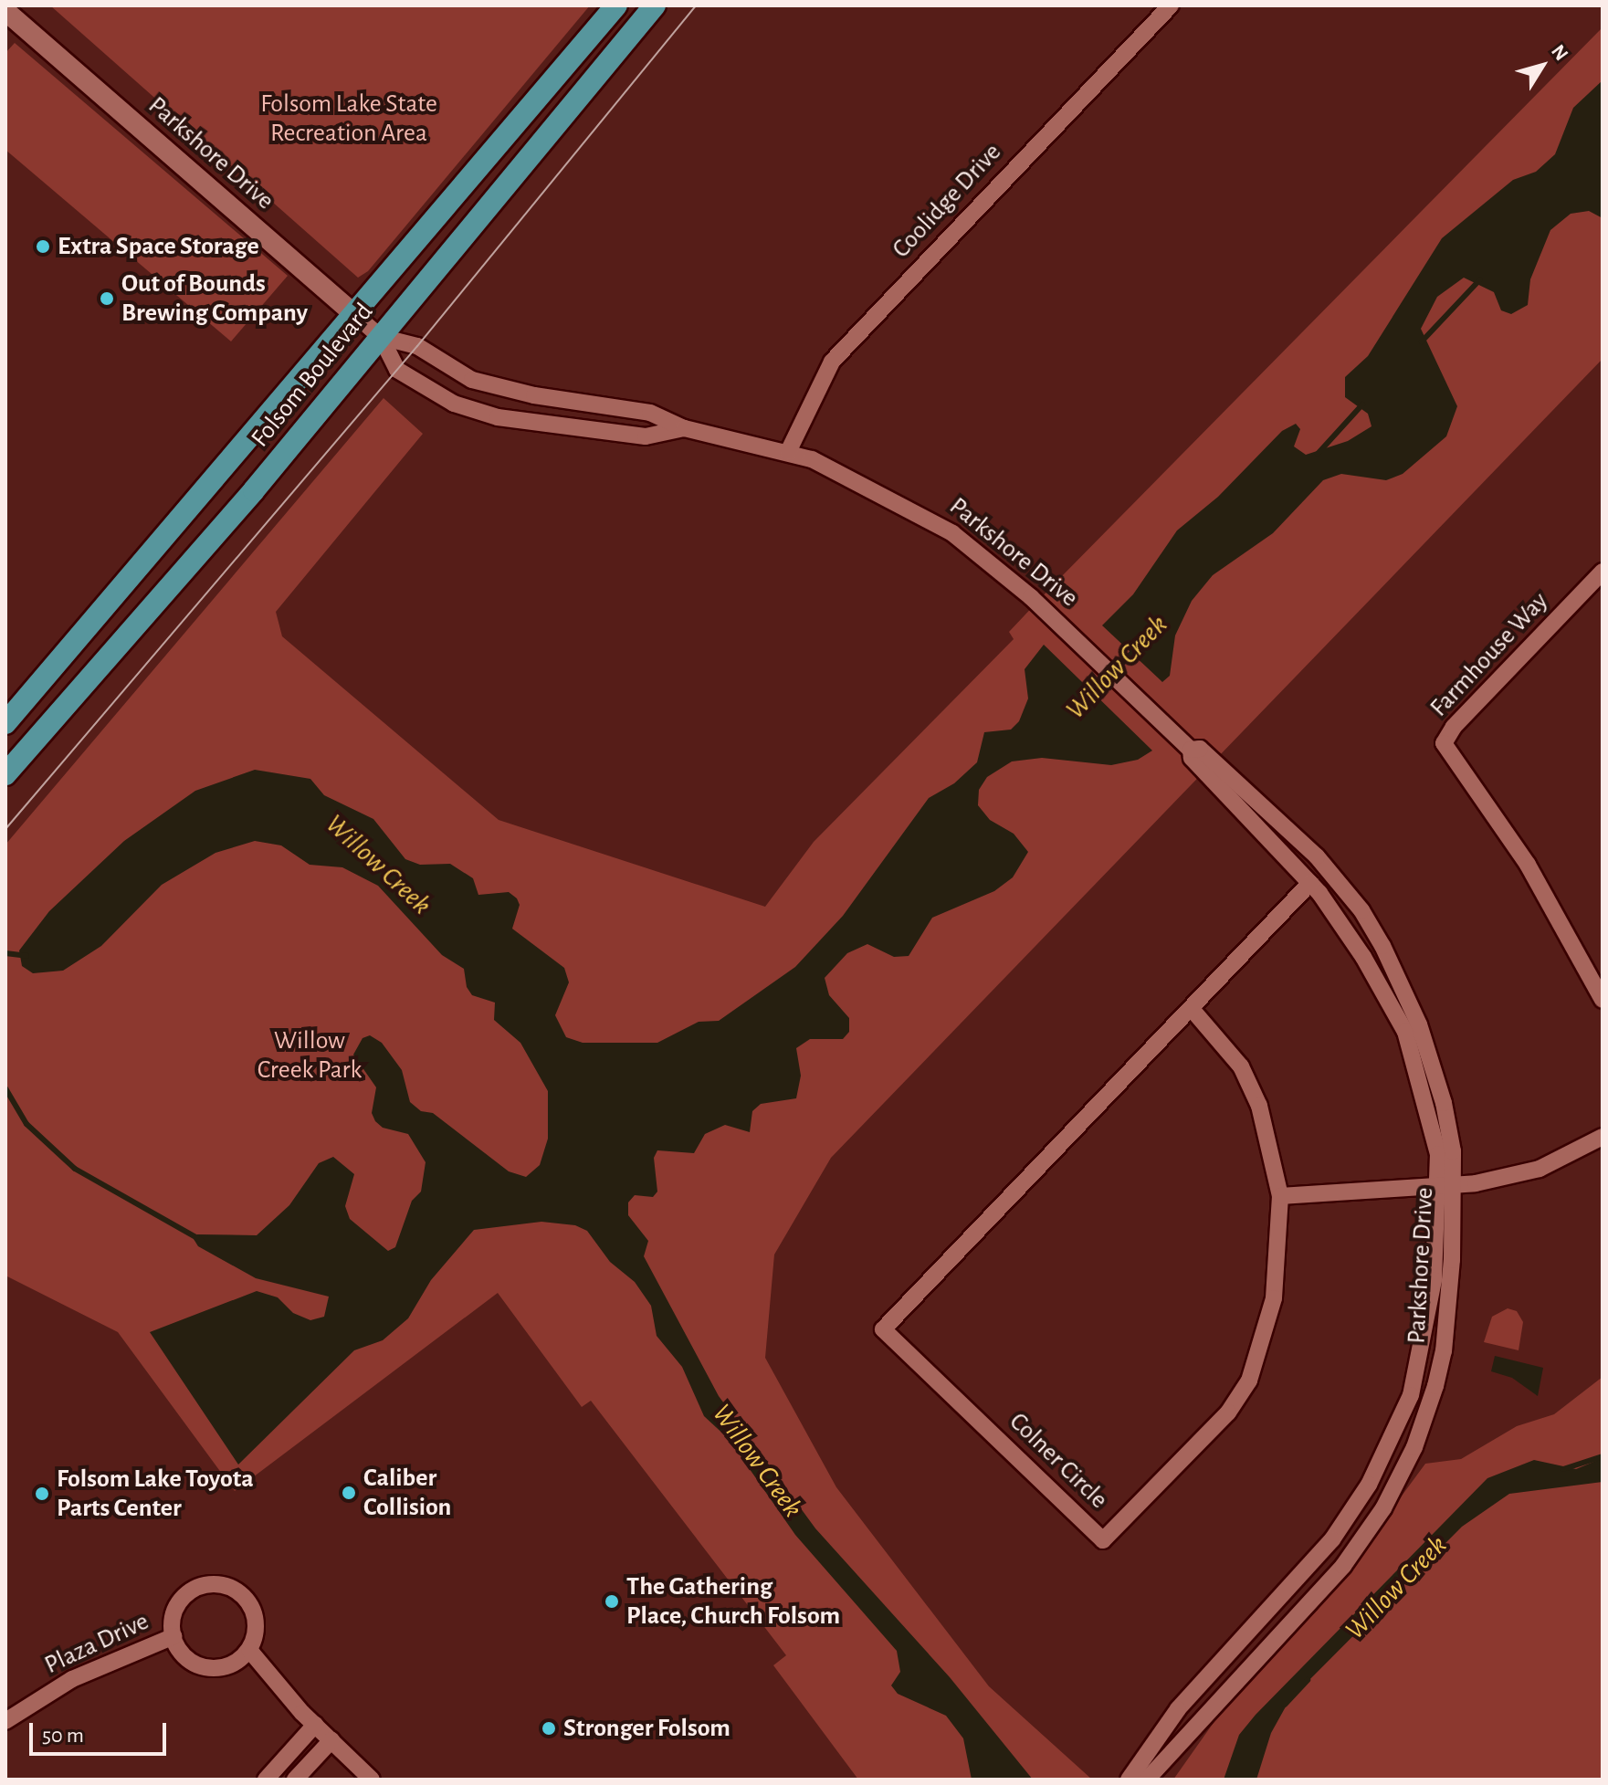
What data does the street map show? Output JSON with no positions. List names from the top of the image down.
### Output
{
  "streets": {
    "main road": ["Folsom Boulevard"],
    "street": [
      "Parkshore Drive",
      "Coolidge Drive",
      "Farmhouse Way",
      "Colner Circle",
      "Plaza Drive"
    ]
  },
  "crossings": [
    ["Parkshore Drive", "Coolidge Drive"],
    ["Parkshore Drive", "Folsom Boulevard"],
    ["Parkshore Drive", "Colner Circle"]
  ],
  "water": ["Willow Creek"],
  "parks": ["Folsom Lake State Recreation Area", "Willow Creek Park"],
  "places": [
    "Extra Space Storage",
    "Out of Bounds Brewing Company",
    "Caliber Collision",
    "Folsom Lake Toyota Parts Center",
    "The Gathering Place, Church Folsom",
    "Stronger Folsom"
  ],
  "scale_bar": "50 m",
  "north": "top right"
}
